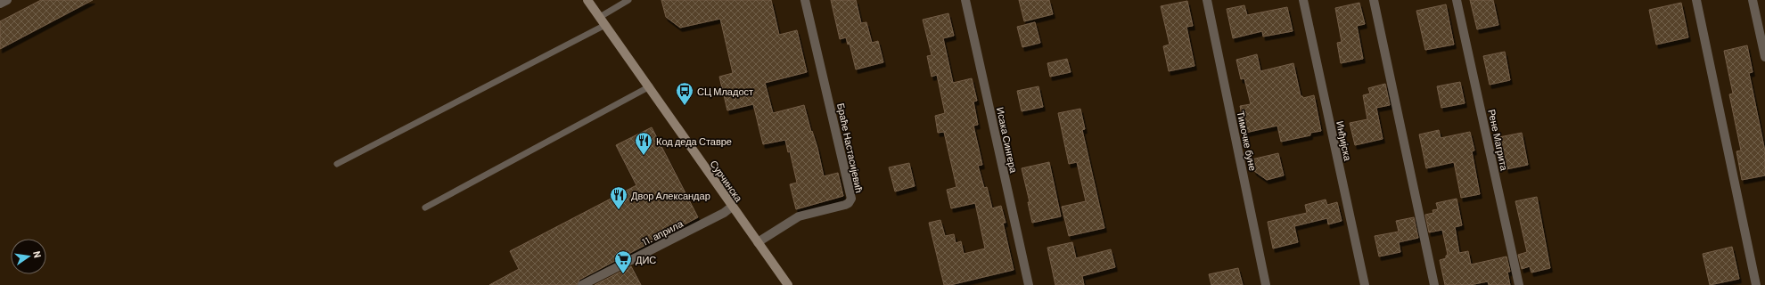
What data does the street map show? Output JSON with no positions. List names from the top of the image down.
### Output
{
  "streets": {
    "main road": ["Сурчинска"],
    "street": [
      "Исака Сингера",
      "Рене Магрита",
      "Тимочке буне",
      "Инђијска",
      "Браће Настасијевић",
      "11. априла"
    ]
  },
  "crossings": [
    ["Браће Настасијевић", "Сурчинска"],
    ["Сурчинска", "11. априла"]
  ],
  "places": {
    "bus stop": ["СЦ Младост"],
    "restaurant": ["Код деда Ставре", "Двор Александар"],
    "supermarket": ["ДИС"]
  },
  "north": "right"
}
